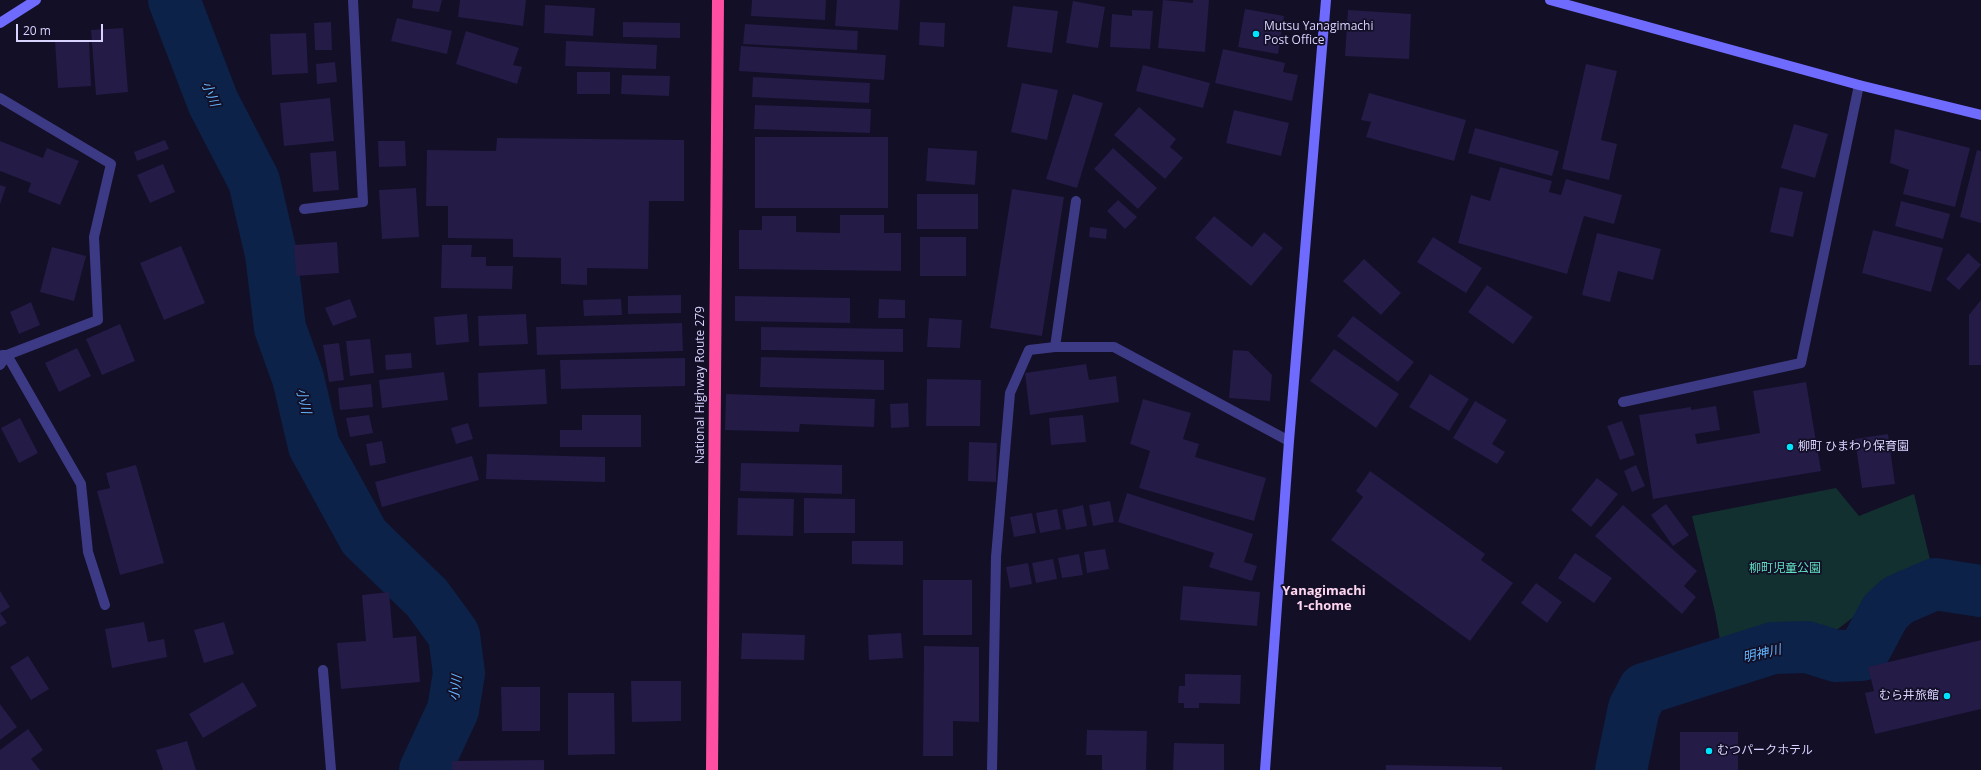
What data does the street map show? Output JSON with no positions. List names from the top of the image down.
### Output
{
  "streets": {
    "highway": ["National Highway Route 279"]
  },
  "districts": ["Yanagimachi 1-chome"],
  "water": ["小川", "明神川"],
  "parks": ["柳町児童公園"],
  "places": [
    "Mutsu Yanagimachi Post Office",
    "柳町 ひまわり保育園",
    "むら井旅館",
    "むつパークホテル"
  ],
  "scale_bar": "20 m"
}
